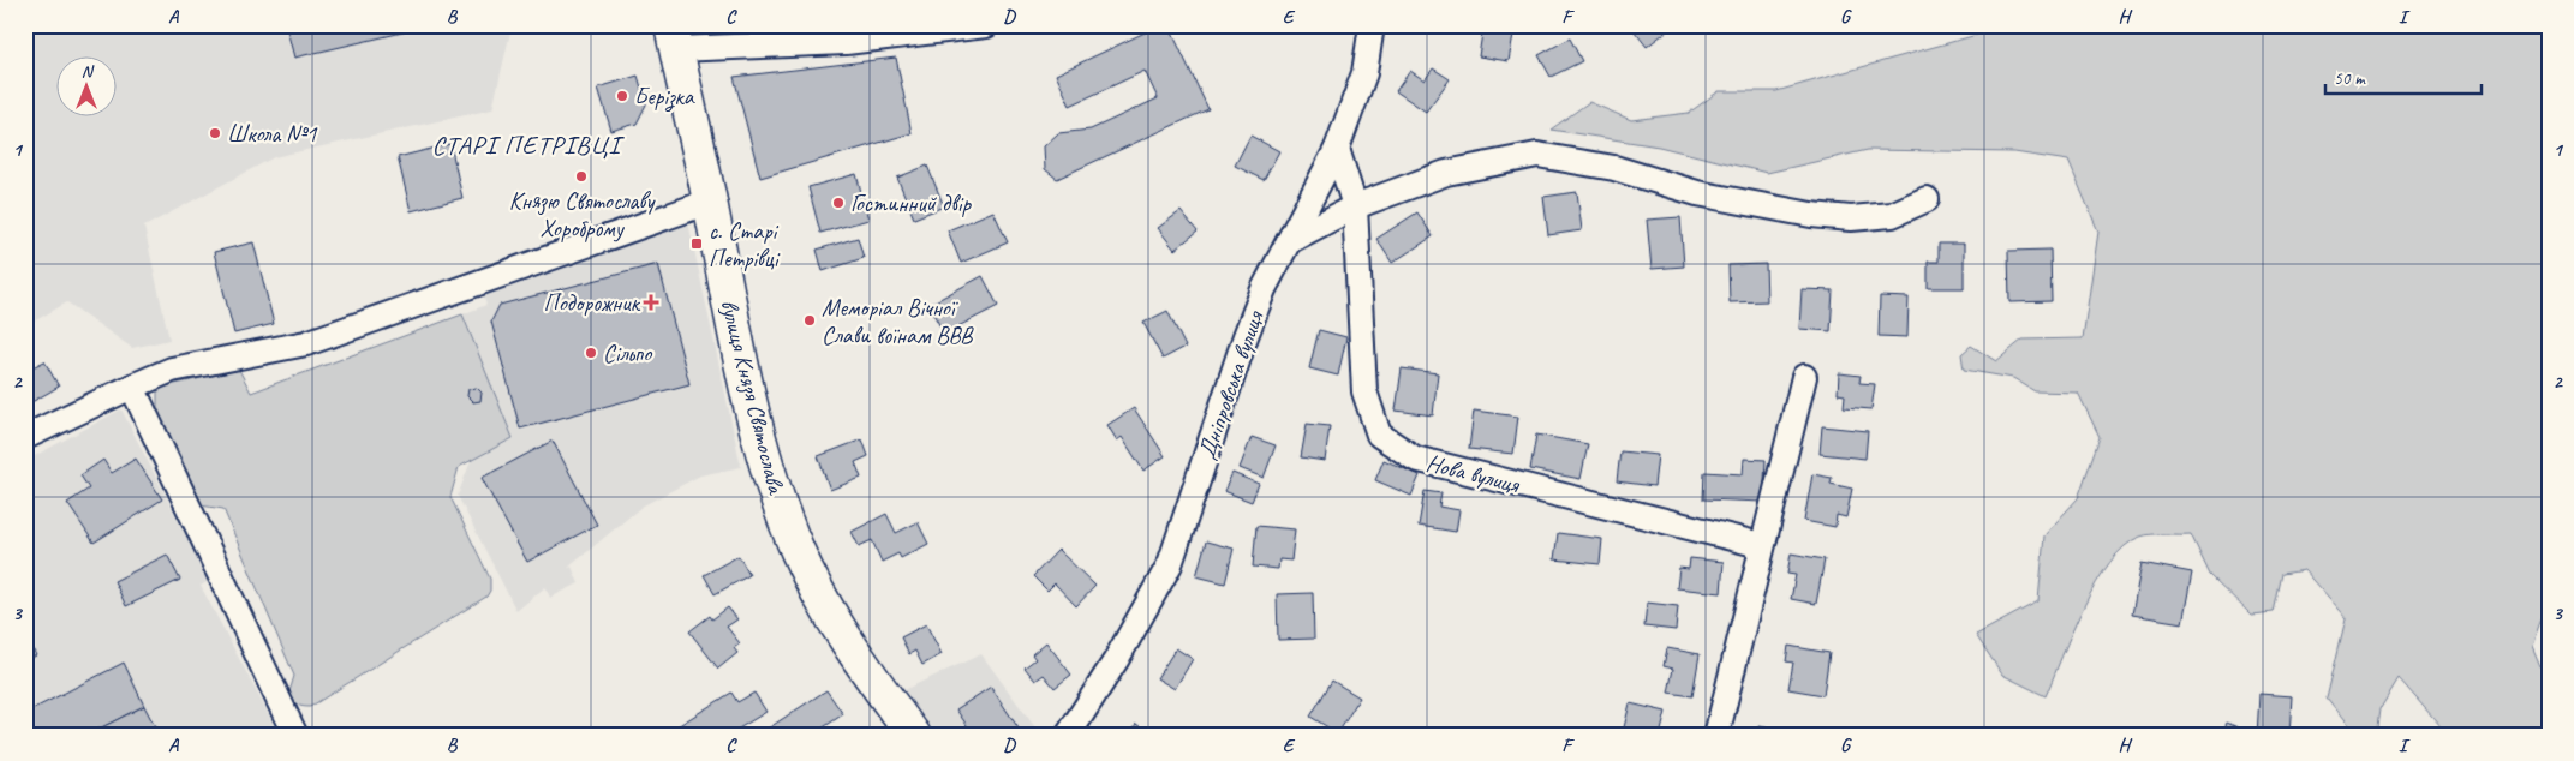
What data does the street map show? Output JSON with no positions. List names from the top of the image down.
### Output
{
  "streets": {
    "main road": ["вулиця Князя Святослава"],
    "street": ["Дніпровська вулиця", "Нова вулиця"]
  },
  "crossings": [
    ["Дніпровська вулиця", "Нова вулиця"]
  ],
  "districts": ["СТАРІ ПЕТРІВЦІ"],
  "places": {
    "other": [
      "Берізка",
      "Школа №1",
      "Князю Святославу Хороброму",
      "Гостинний двір",
      "Меморіал Вічної Слави воїнам ВВВ",
      "Сільпо"
    ],
    "transit": ["с. Старі Петрівці"],
    "health": ["Подорожник"]
  },
  "scale_bar": "50 m",
  "north": "top",
  "grid": {
    "columns": [
      "A",
      "B",
      "C",
      "D",
      "E",
      "F",
      "G",
      "H",
      "I"
    ],
    "rows": ["1", "2", "3"]
  }
}
